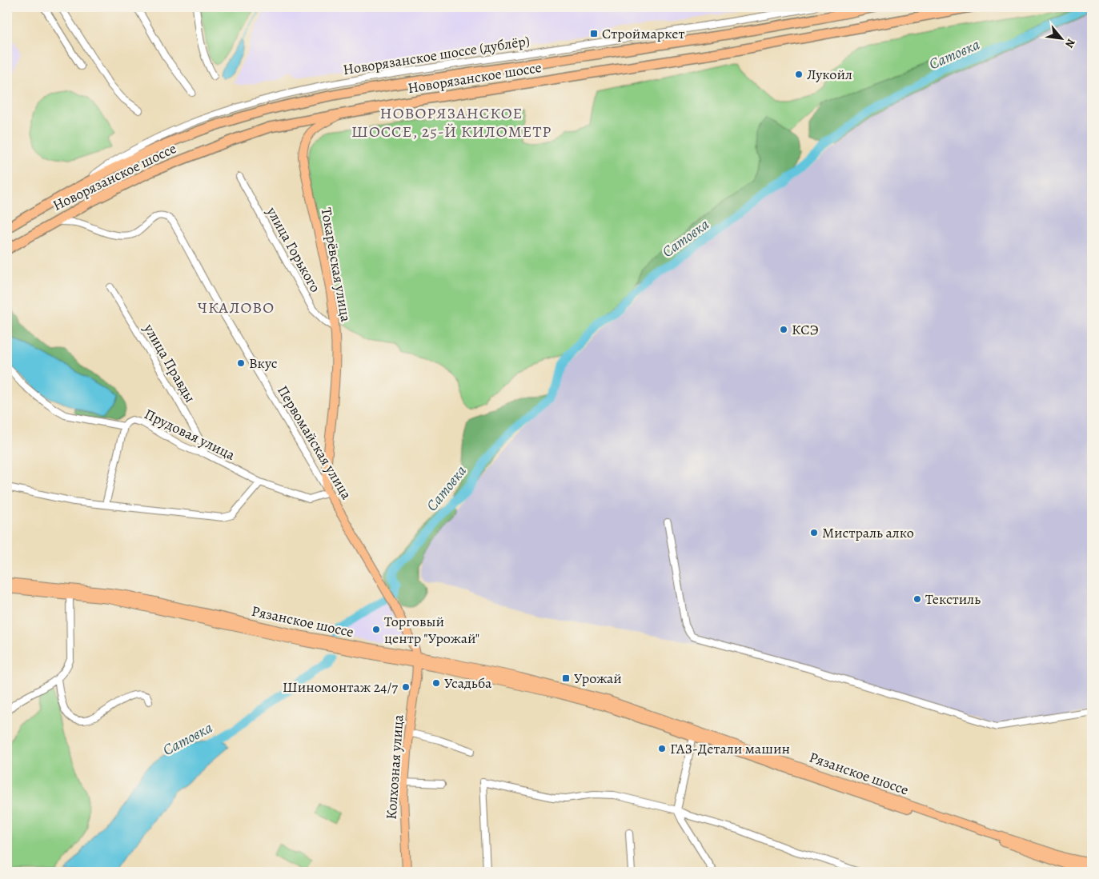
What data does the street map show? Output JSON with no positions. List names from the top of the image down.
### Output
{
  "streets": {
    "highway": ["Новорязанское шоссе"],
    "main road": [
      "Токарёвская улица",
      "Первомайская улица",
      "Рязанское шоссе",
      "Колхозная улица"
    ],
    "street": [
      "Новорязанское шоссе (дублёр)",
      "улица Горького",
      "улица Правды",
      "Прудовая улица"
    ]
  },
  "crossings": [
    ["Новорязанское шоссе (дублёр)", "Новорязанское шоссе"],
    ["Новорязанское шоссе", "Токарёвская улица"],
    ["Новорязанское шоссе", "Первомайская улица"],
    ["улица Горького", "Токарёвская улица"],
    ["Токарёвская улица", "Прудовая улица"],
    ["Токарёвская улица", "Первомайская улица"],
    ["улица Правды", "Прудовая улица"],
    ["Прудовая улица", "Первомайская улица"],
    ["Первомайская улица", "Рязанское шоссе"],
    ["Первомайская улица", "Колхозная улица"],
    ["Рязанское шоссе", "Колхозная улица"]
  ],
  "districts": ["НОВОРЯЗАНСКОЕ ШОССЕ, 25-Й КИЛОМЕТР", "ЧКАЛОВО"],
  "water": ["Сатовка"],
  "places": {
    "transit": ["Строймаркет", "Урожай"],
    "other": [
      "Лукойл",
      "КСЭ",
      "Вкус",
      "Мистраль алко",
      "Текстиль",
      "Торговый центр \"Урожай\"",
      "Усадьба",
      "Шиномонтаж 24/7",
      "ГАЗ-Детали машин"
    ]
  },
  "north": "bottom right"
}
